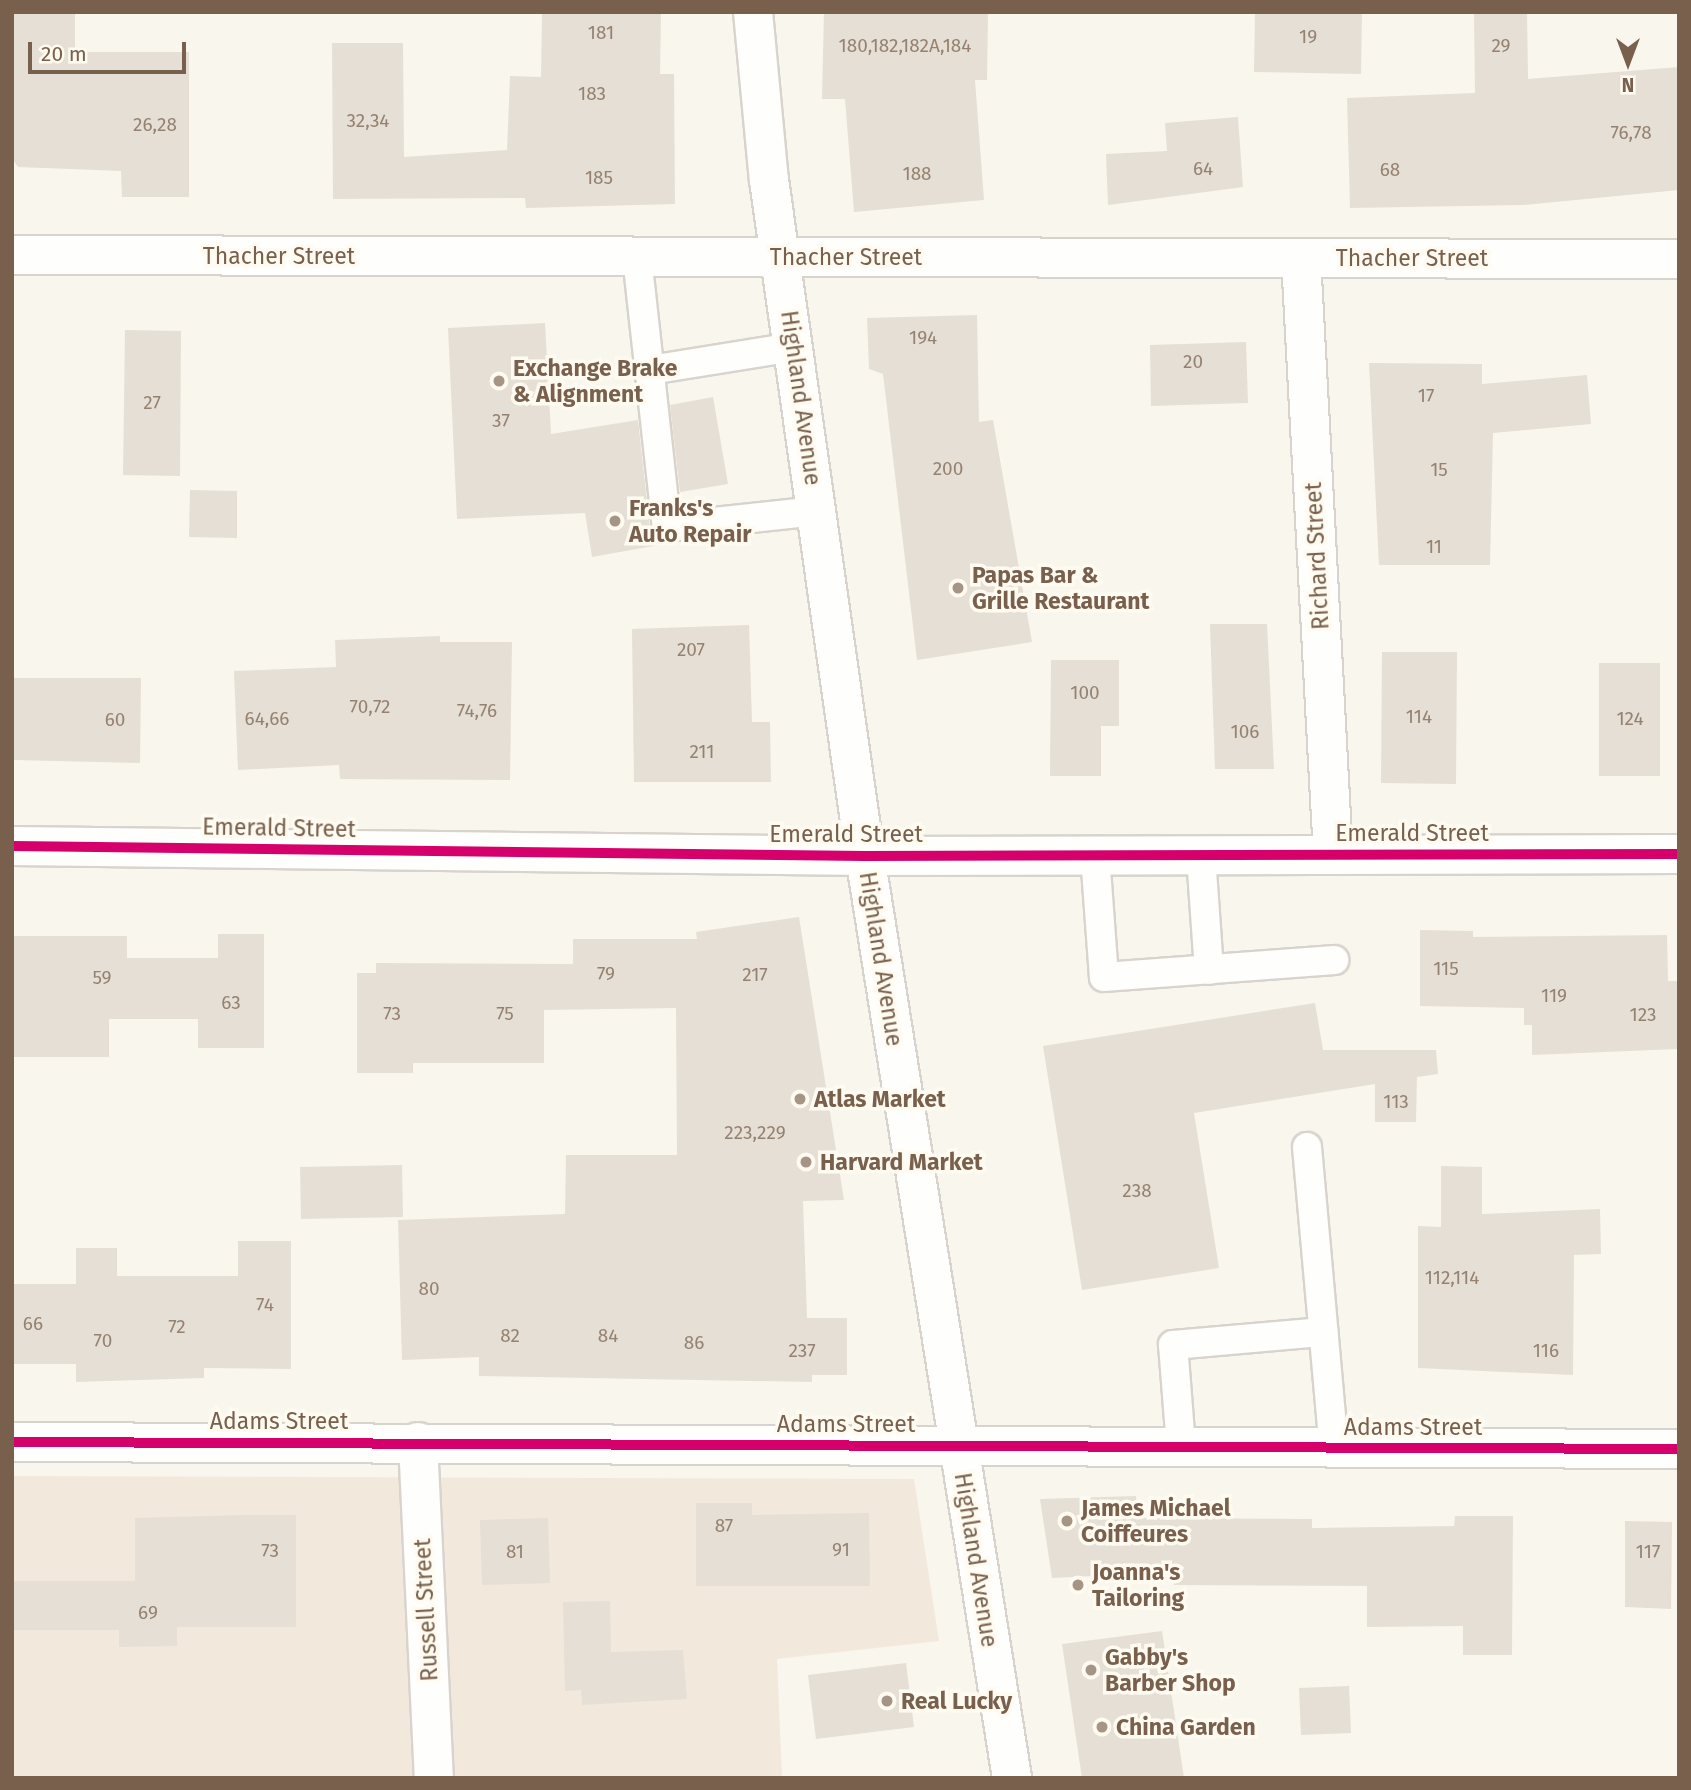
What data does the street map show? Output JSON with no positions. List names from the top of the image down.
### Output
{
  "streets": {
    "street": [
      "Thacher Street",
      "Highland Avenue",
      "Richard Street",
      "Emerald Street",
      "Adams Street",
      "Russell Street"
    ]
  },
  "crossings": [
    ["Thacher Street", "Highland Avenue"],
    ["Thacher Street", "Richard Street"],
    ["Highland Avenue", "Emerald Street"],
    ["Highland Avenue", "Adams Street"],
    ["Richard Street", "Emerald Street"],
    ["Adams Street", "Russell Street"]
  ],
  "places": [
    "Exchange Brake & Alignment",
    "Franks's Auto Repair",
    "Papas Bar & Grille Restaurant",
    "Atlas Market",
    "Harvard Market",
    "James Michael Coiffeures",
    "Joanna's Tailoring",
    "Gabby's Barber Shop",
    "Real Lucky",
    "China Garden"
  ],
  "house_numbers": [
    "181",
    "19",
    "180,182,182A,184",
    "29",
    "183",
    "32,34",
    "26,28",
    "76,78",
    "64",
    "68",
    "188",
    "185",
    "194",
    "20",
    "17",
    "27",
    "37",
    "200",
    "15",
    "11",
    "207",
    "100",
    "70,72",
    "74,76",
    "114",
    "64,66",
    "124",
    "60",
    "106",
    "211",
    "115",
    "79",
    "217",
    "59",
    "119",
    "63",
    "73",
    "75",
    "123",
    "113",
    "223,229",
    "238",
    "112,114",
    "80",
    "74",
    "66",
    "72",
    "82",
    "84",
    "70",
    "86",
    "237",
    "116",
    "87",
    "91",
    "73",
    "81",
    "117",
    "69"
  ],
  "scale_bar": "20 m",
  "north": "bottom"
}
